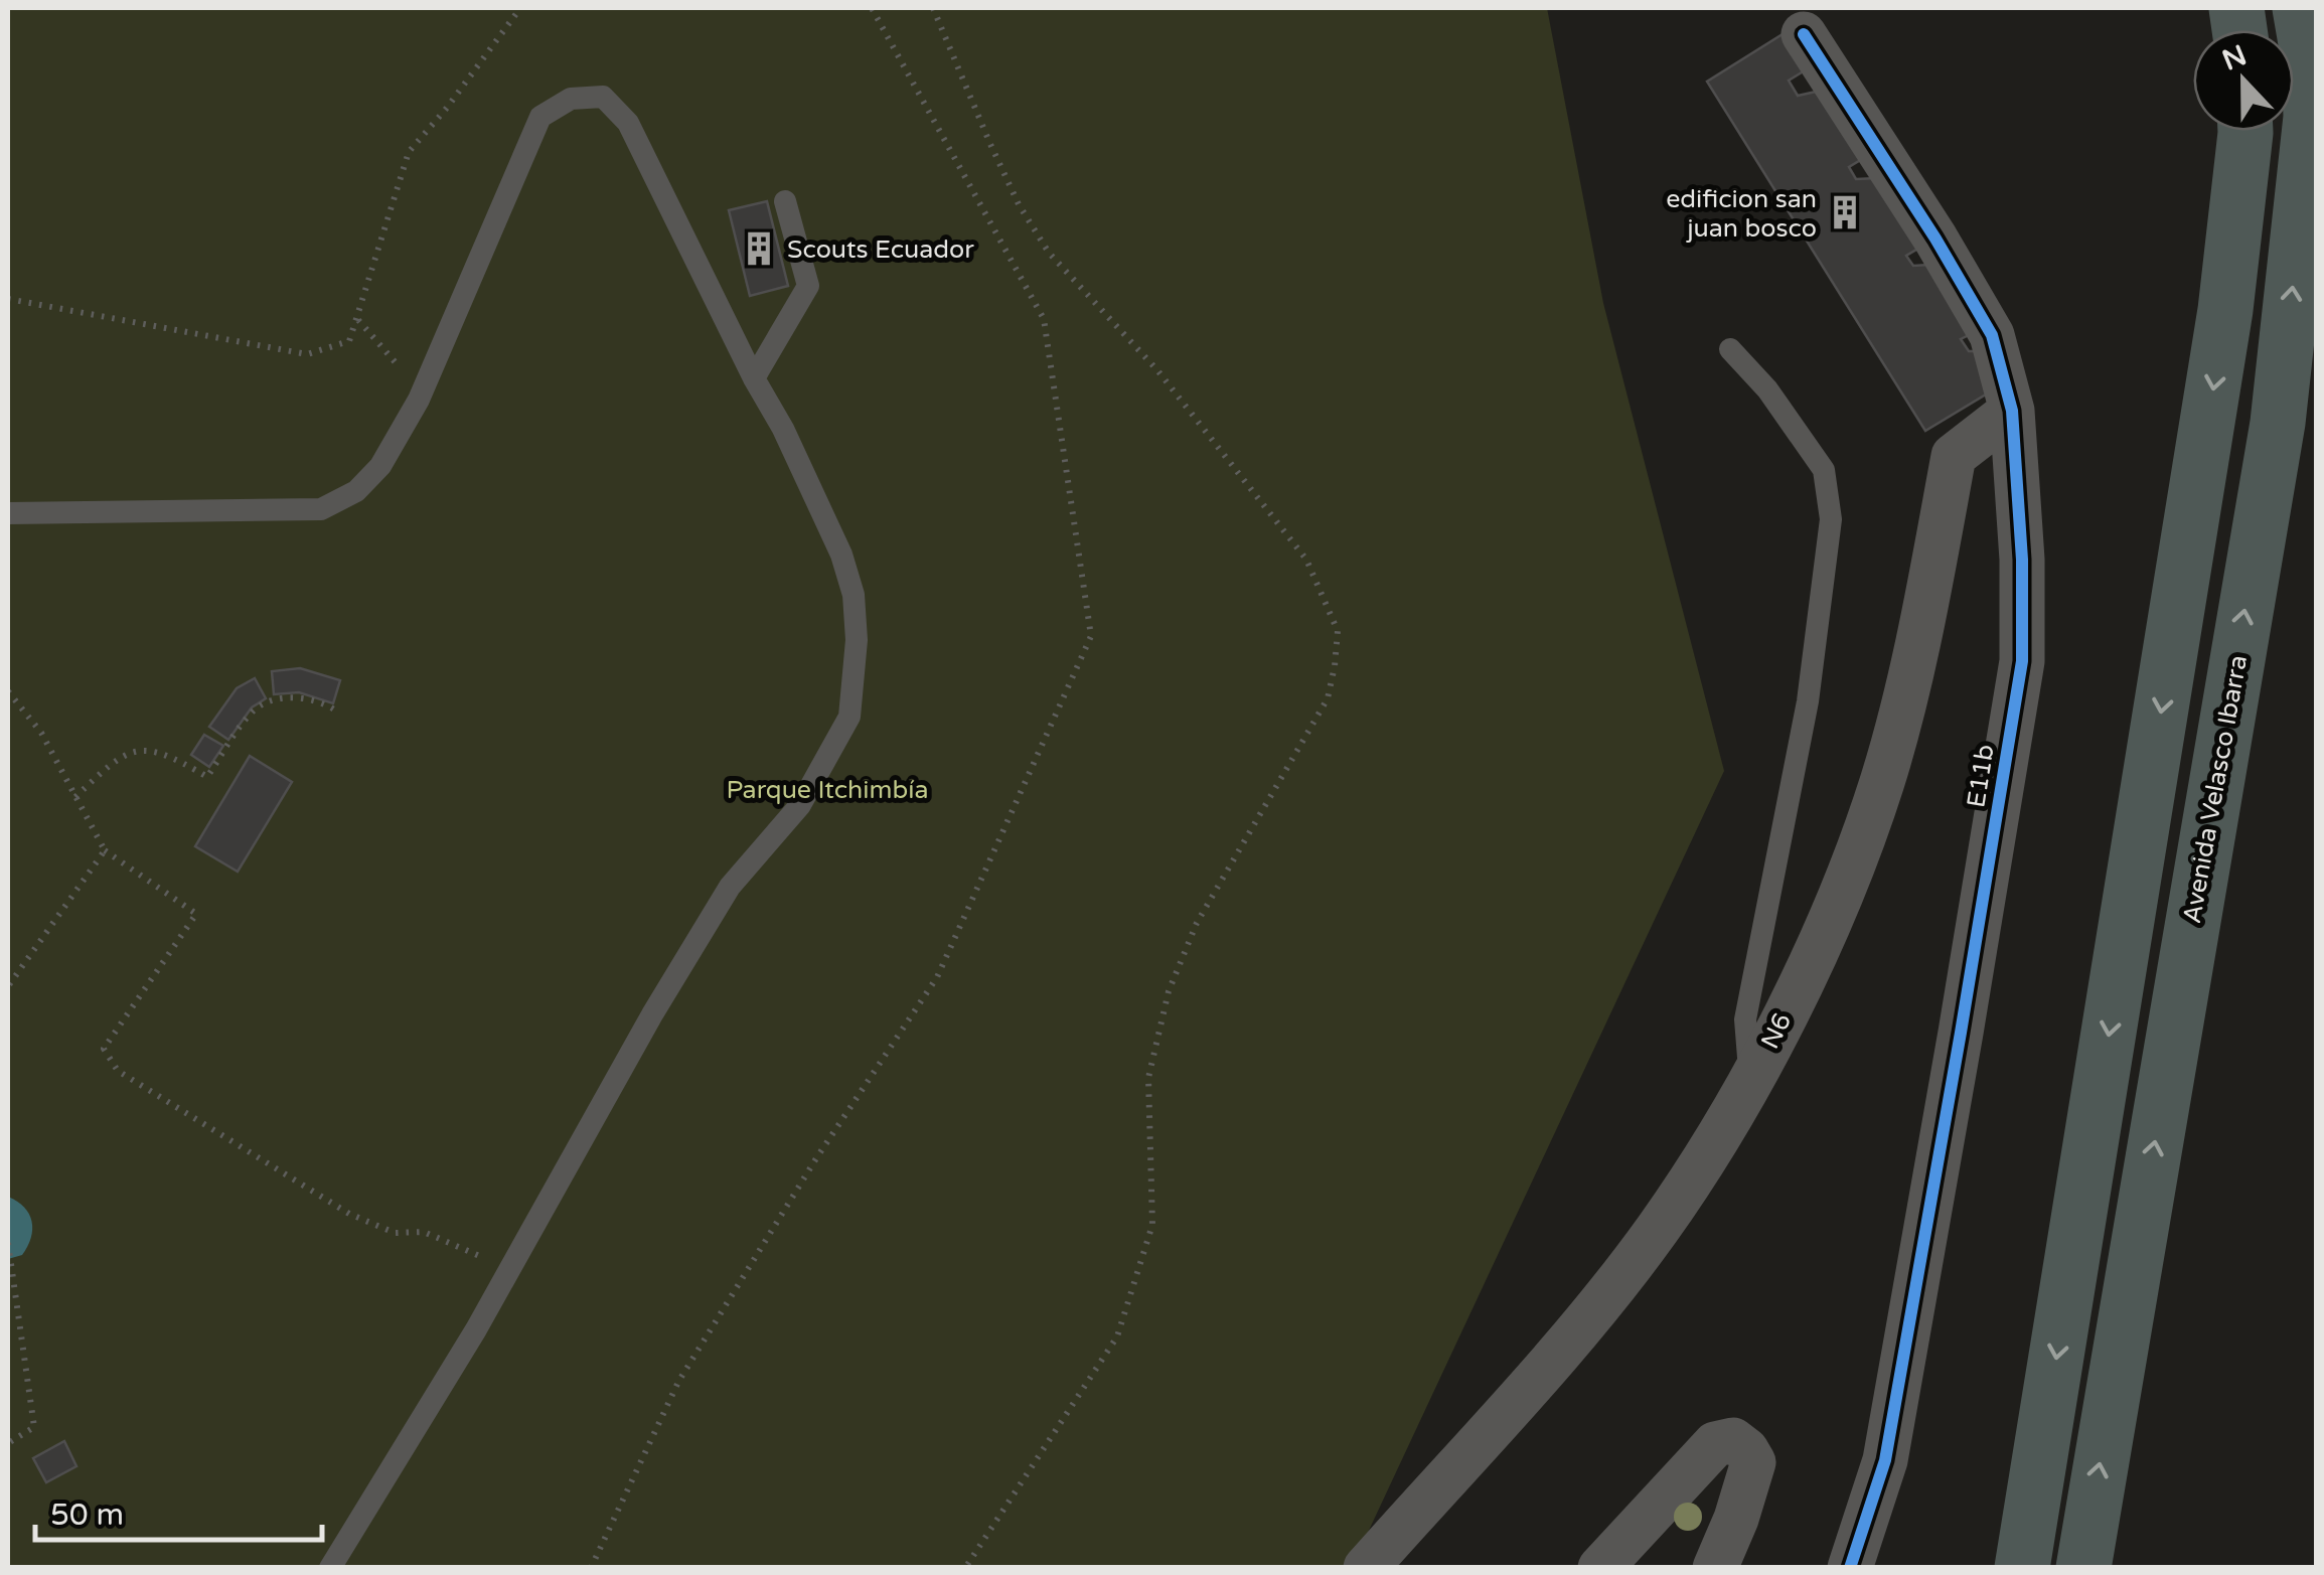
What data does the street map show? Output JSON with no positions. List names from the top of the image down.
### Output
{
  "streets": {
    "main road": ["Avenida Velasco Ibarra"],
    "street": ["E11b", "N6"]
  },
  "crossings": [
    ["E11b", "N6"]
  ],
  "parks": ["Parque Itchimbía"],
  "places": {
    "building": ["edificion san juan bosco", "Scouts Ecuador"]
  },
  "scale_bar": "50 m",
  "north": "top"
}
